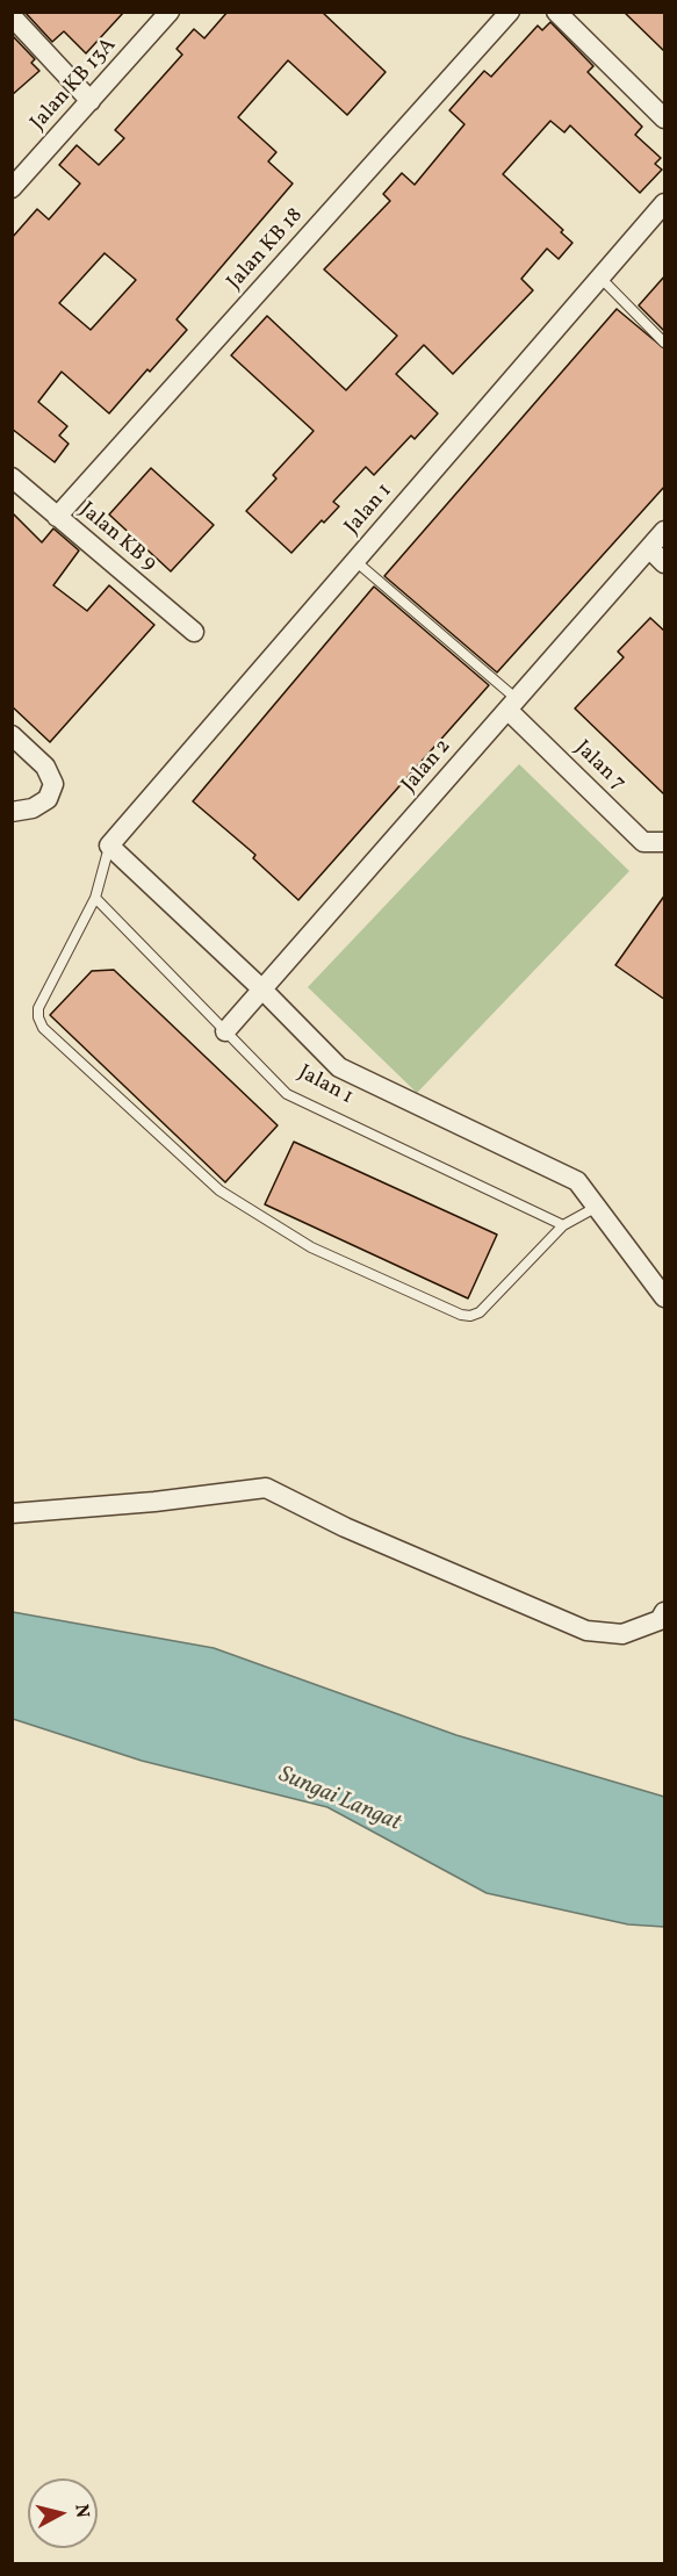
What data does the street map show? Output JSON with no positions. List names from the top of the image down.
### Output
{
  "streets": {
    "street": [
      "Jalan KB 13A",
      "Jalan KB 18",
      "Jalan 1",
      "Jalan KB 9",
      "Jalan 2",
      "Jalan 7"
    ]
  },
  "crossings": [
    ["Jalan KB 18", "Jalan KB 9"],
    ["Jalan 1", "Jalan 2"],
    ["Jalan 2", "Jalan 7"]
  ],
  "water": ["Sungai Langat"],
  "north": "right"
}
